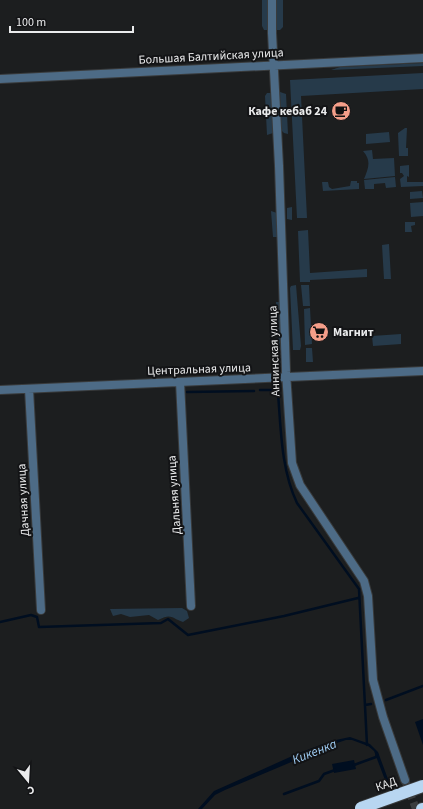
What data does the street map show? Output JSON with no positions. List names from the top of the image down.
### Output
{
  "streets": {
    "highway": ["КАД"],
    "street": [
      "Большая Балтийская улица",
      "Аннинская улица",
      "Центральная улица",
      "Дальняя улица",
      "Дачная улица"
    ]
  },
  "crossings": [
    ["Большая Балтийская улица", "Аннинская улица"],
    ["Аннинская улица", "Центральная улица"],
    ["Центральная улица", "Дальняя улица"],
    ["Центральная улица", "Дачная улица"]
  ],
  "water": ["Кикенка"],
  "places": {
    "cafe": ["Кафе кебаб 24"],
    "supermarket": ["Магнит"]
  },
  "scale_bar": "100 m",
  "north": "bottom"
}
